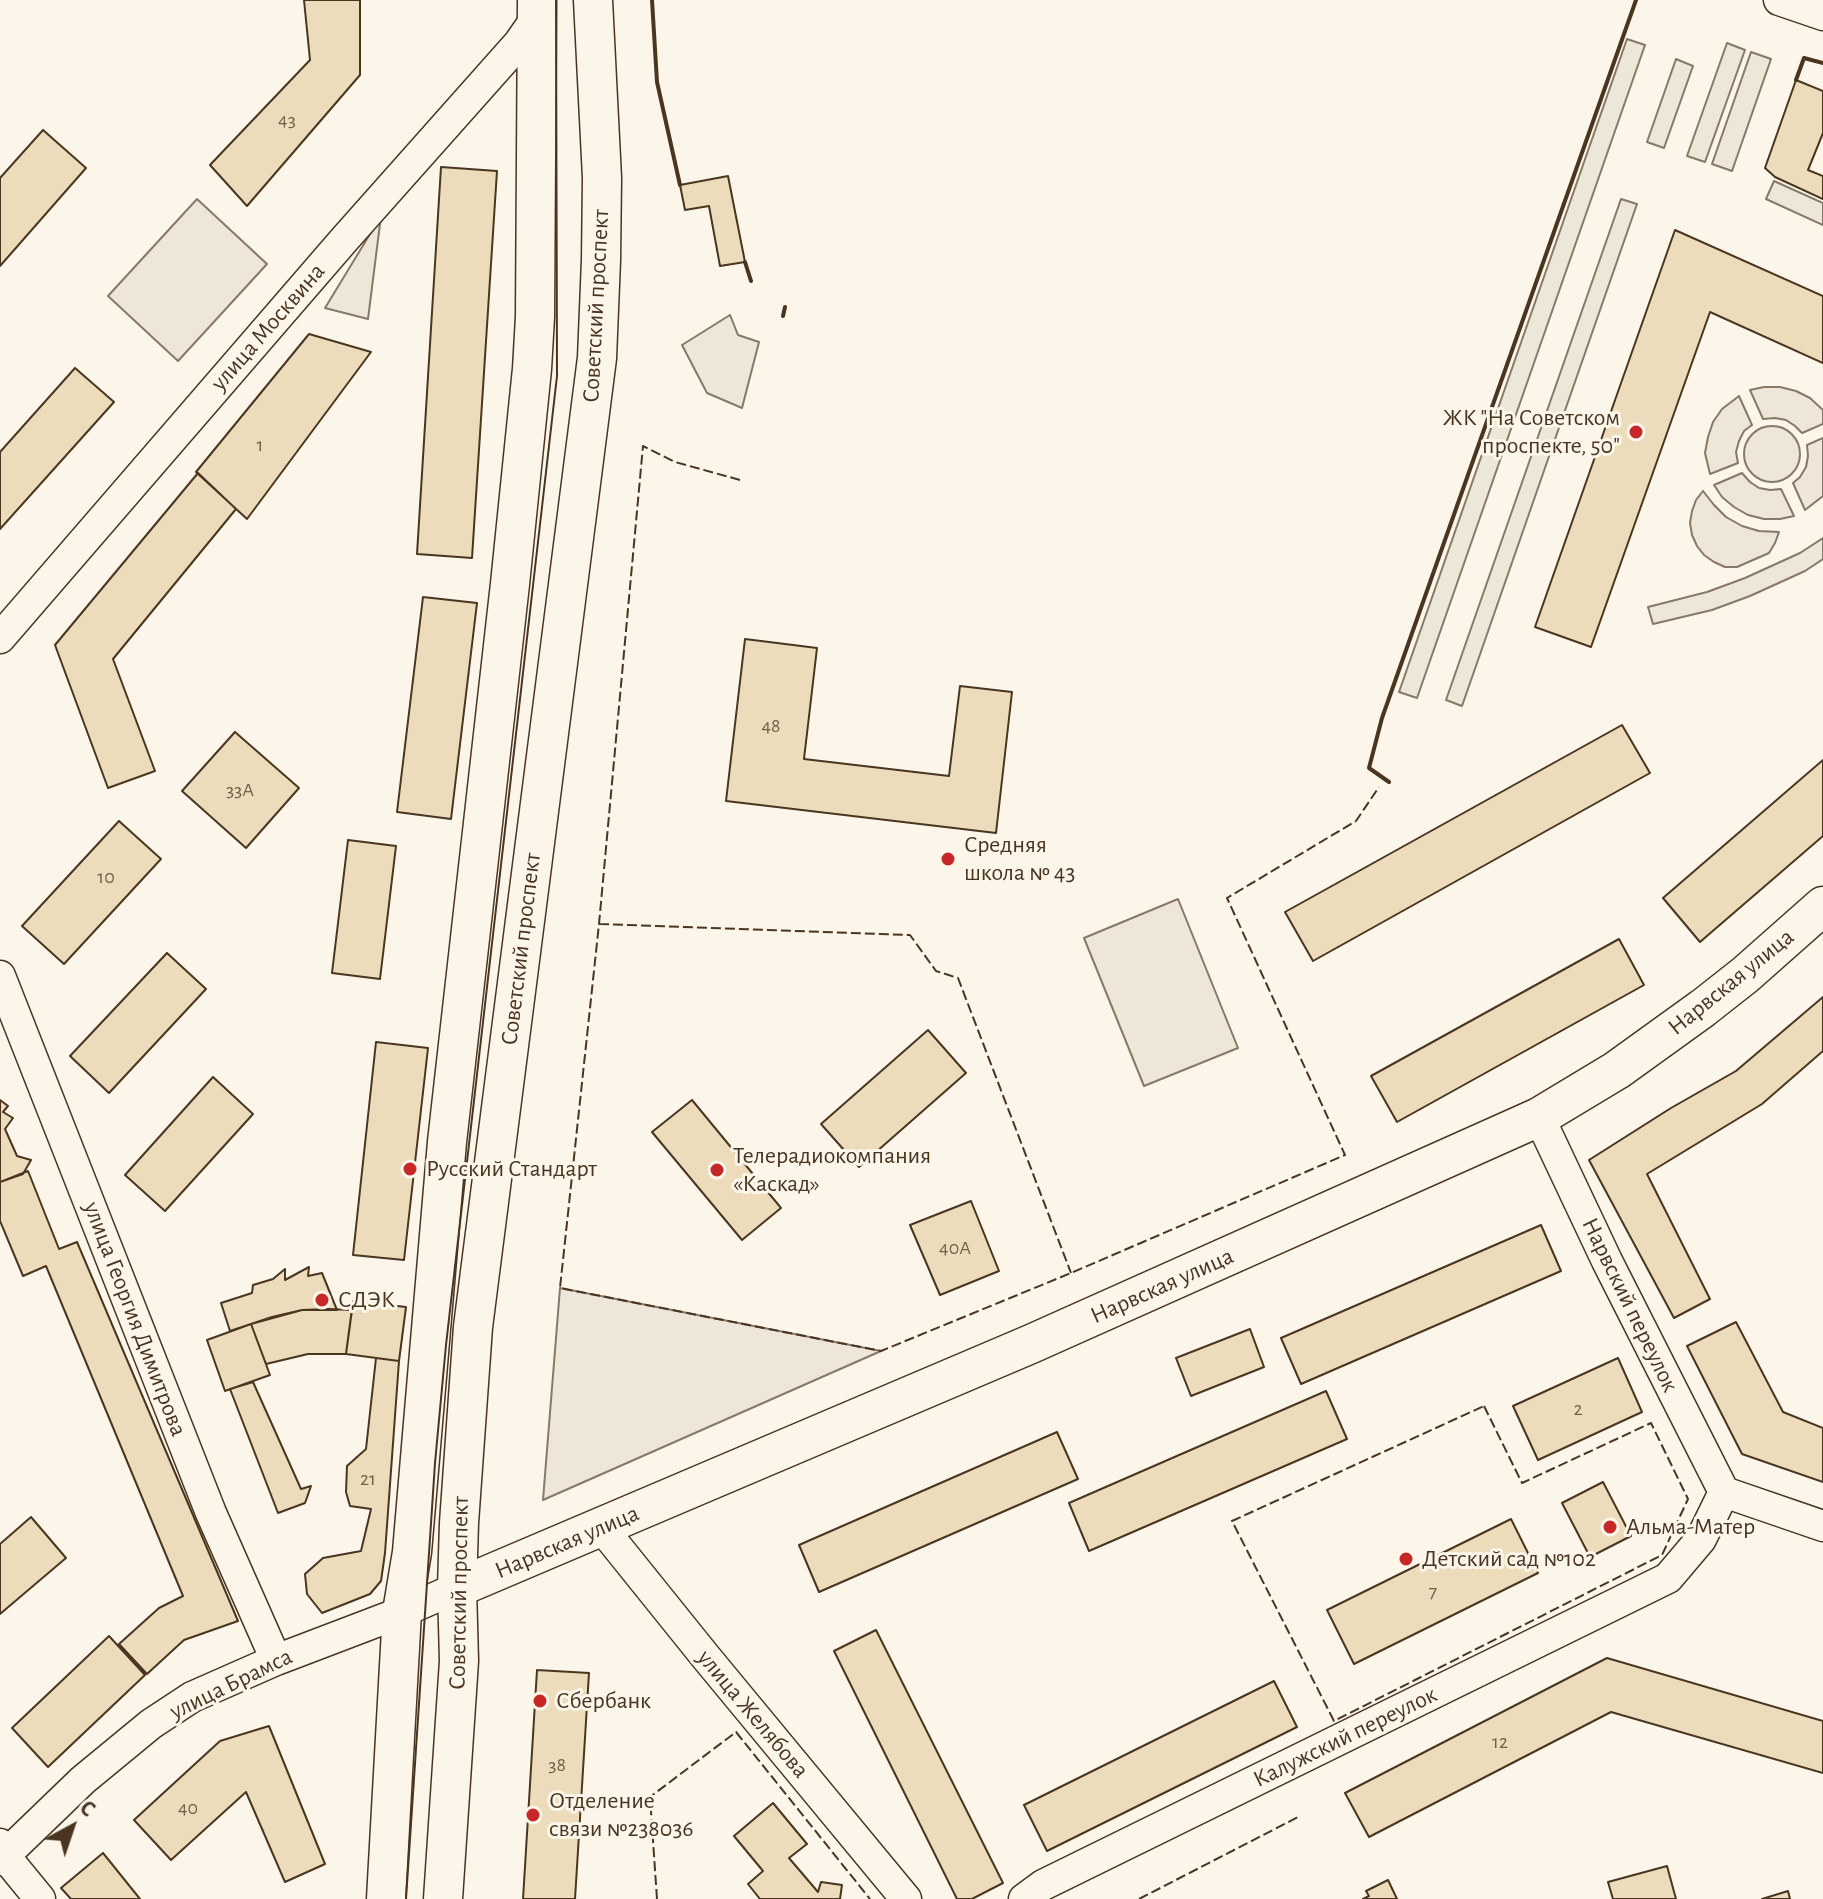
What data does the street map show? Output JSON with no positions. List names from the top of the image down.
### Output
{
  "streets": {
    "main road": ["Советский проспект", "Нарвская улица"],
    "street": [
      "улица Москвина",
      "Нарвский переулок",
      "улица Георгия Димитрова",
      "улица Брамса",
      "улица Желябова",
      "Калужский переулок"
    ]
  },
  "crossings": [
    ["Советский проспект", "улица Москвина"],
    ["Советский проспект", "Нарвская улица"],
    ["Советский проспект", "улица Брамса"],
    ["Нарвская улица", "Нарвский переулок"],
    ["Нарвская улица", "улица Брамса"],
    ["Нарвская улица", "улица Желябова"],
    ["Нарвский переулок", "Калужский переулок"],
    ["улица Георгия Димитрова", "улица Брамса"]
  ],
  "places": [
    "ЖК \"На Советском проспекте, 50\"",
    "Средняя школа № 43",
    "Русский Стандарт",
    "Телерадиокомпания «Каскад»",
    "СДЭК",
    "Альма-Матер",
    "Детский сад №102",
    "Сбербанк",
    "Отделение связи №238036"
  ],
  "house_numbers": [
    "43",
    "1",
    "48",
    "33А",
    "10",
    "40А",
    "2",
    "21",
    "7",
    "12",
    "38",
    "40"
  ],
  "north": "top right"
}
